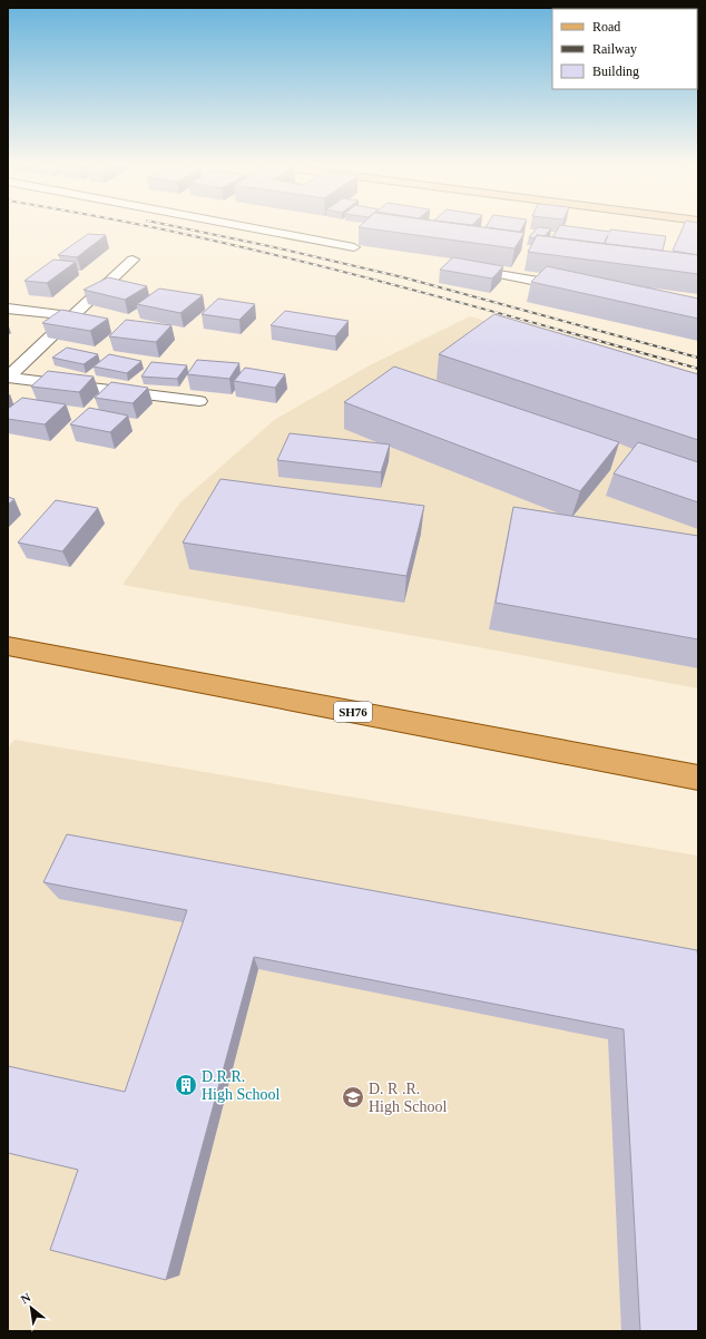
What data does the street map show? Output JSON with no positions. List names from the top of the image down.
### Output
{
  "streets": {
    "main road": ["SH76"]
  },
  "places": {
    "building": ["D.R.R. High School"],
    "school or university": ["D. R .R. High School"]
  },
  "legend": ["Road", "Railway", "Building"],
  "north": "top left"
}
